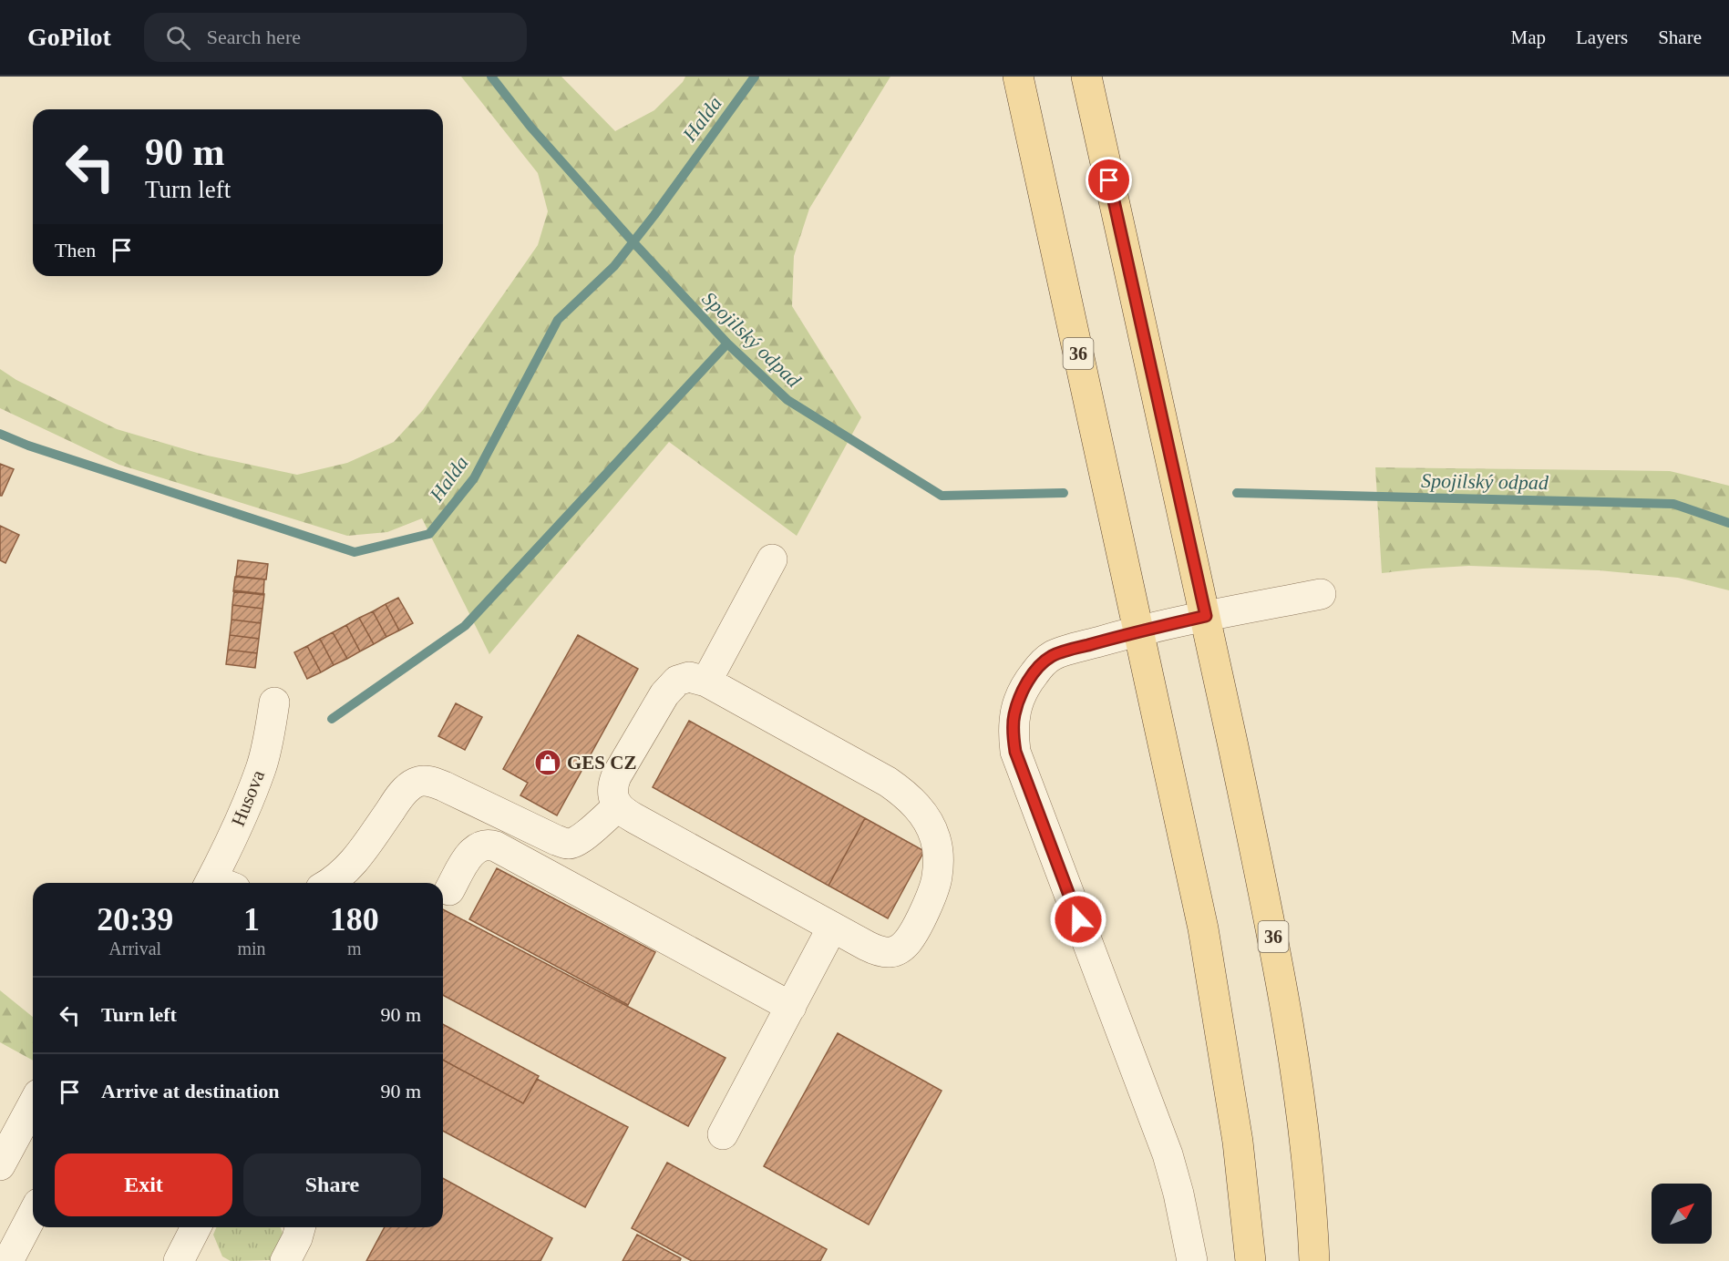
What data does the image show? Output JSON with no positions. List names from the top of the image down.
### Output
{
  "streets": {
    "main road": ["36"],
    "lane": ["Husova"]
  },
  "water": ["Halda", "Spojilský odpad"],
  "places": {
    "shop": ["GES CZ"]
  },
  "north": "top right",
  "page": {
    "header": "GoPilot",
    "search": "Search here",
    "nav": ["Map", "Layers", "Share"],
    "turn": ["90 m", "Turn left"],
    "then": "Then",
    "eta": [
      "20:39",
      "Arrival",
      "1",
      "min",
      "180",
      "m"
    ],
    "list": [
      {
        "name": "Turn left",
        "value": "90 m"
      },
      {
        "name": "Arrive at destination",
        "value": "90 m"
      }
    ],
    "buttons": ["Exit", "Share"]
  }
}
